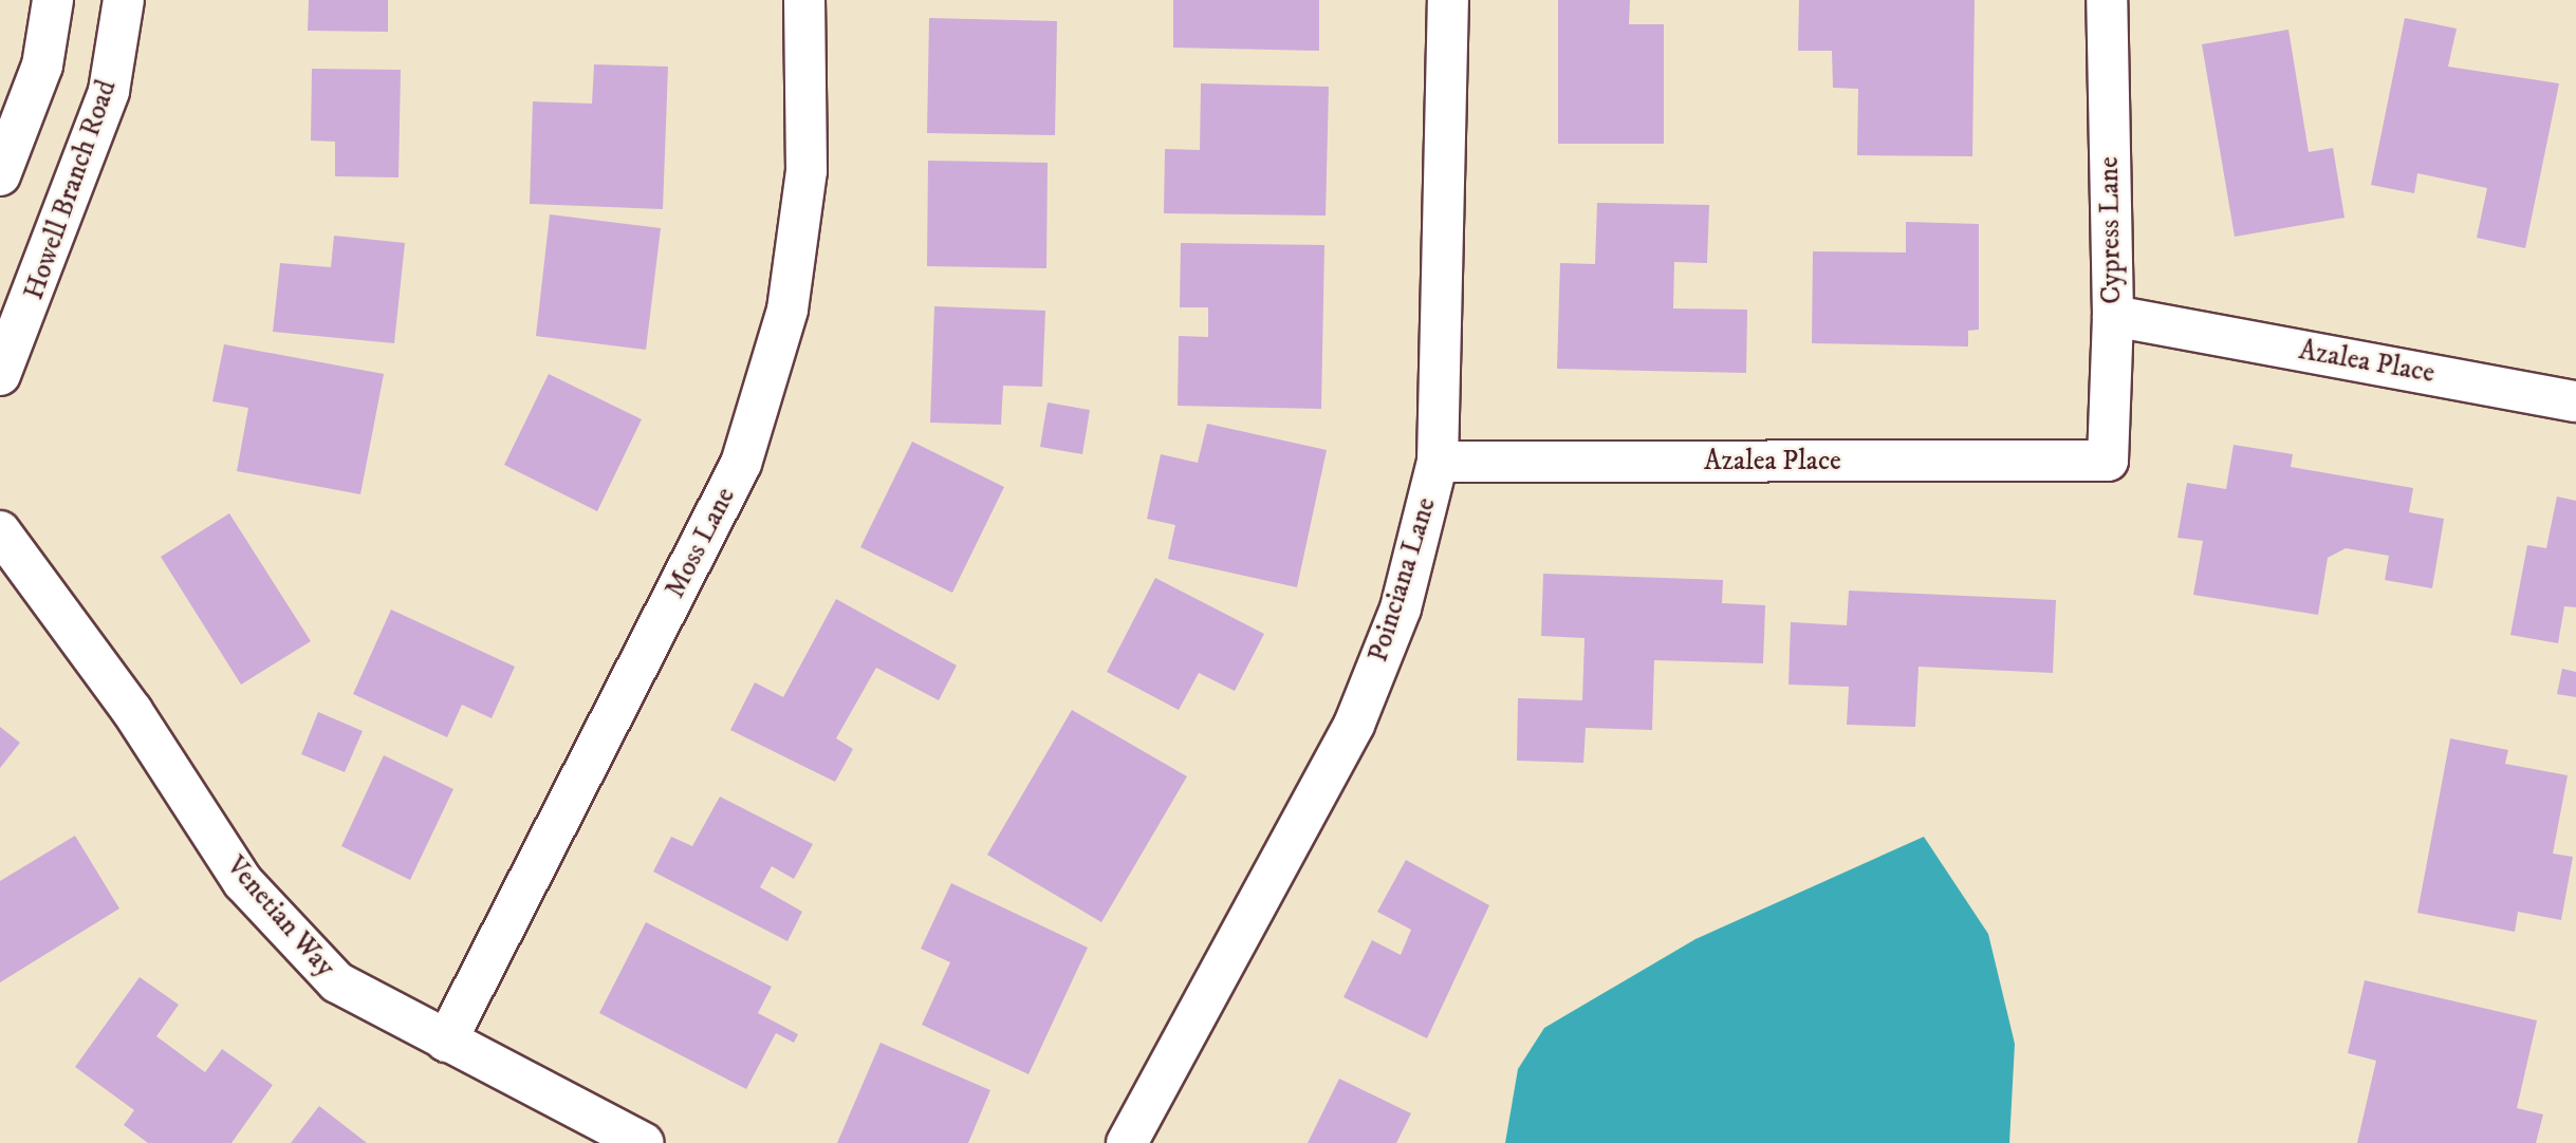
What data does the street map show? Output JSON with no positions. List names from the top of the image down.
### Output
{
  "streets": {
    "street": [
      "Howell Branch Road",
      "Cypress Lane",
      "Azalea Place",
      "Moss Lane",
      "Poinciana Lane",
      "Venetian Way"
    ]
  },
  "crossings": [
    ["Cypress Lane", "Azalea Place"],
    ["Azalea Place", "Poinciana Lane"],
    ["Moss Lane", "Venetian Way"]
  ]
}
